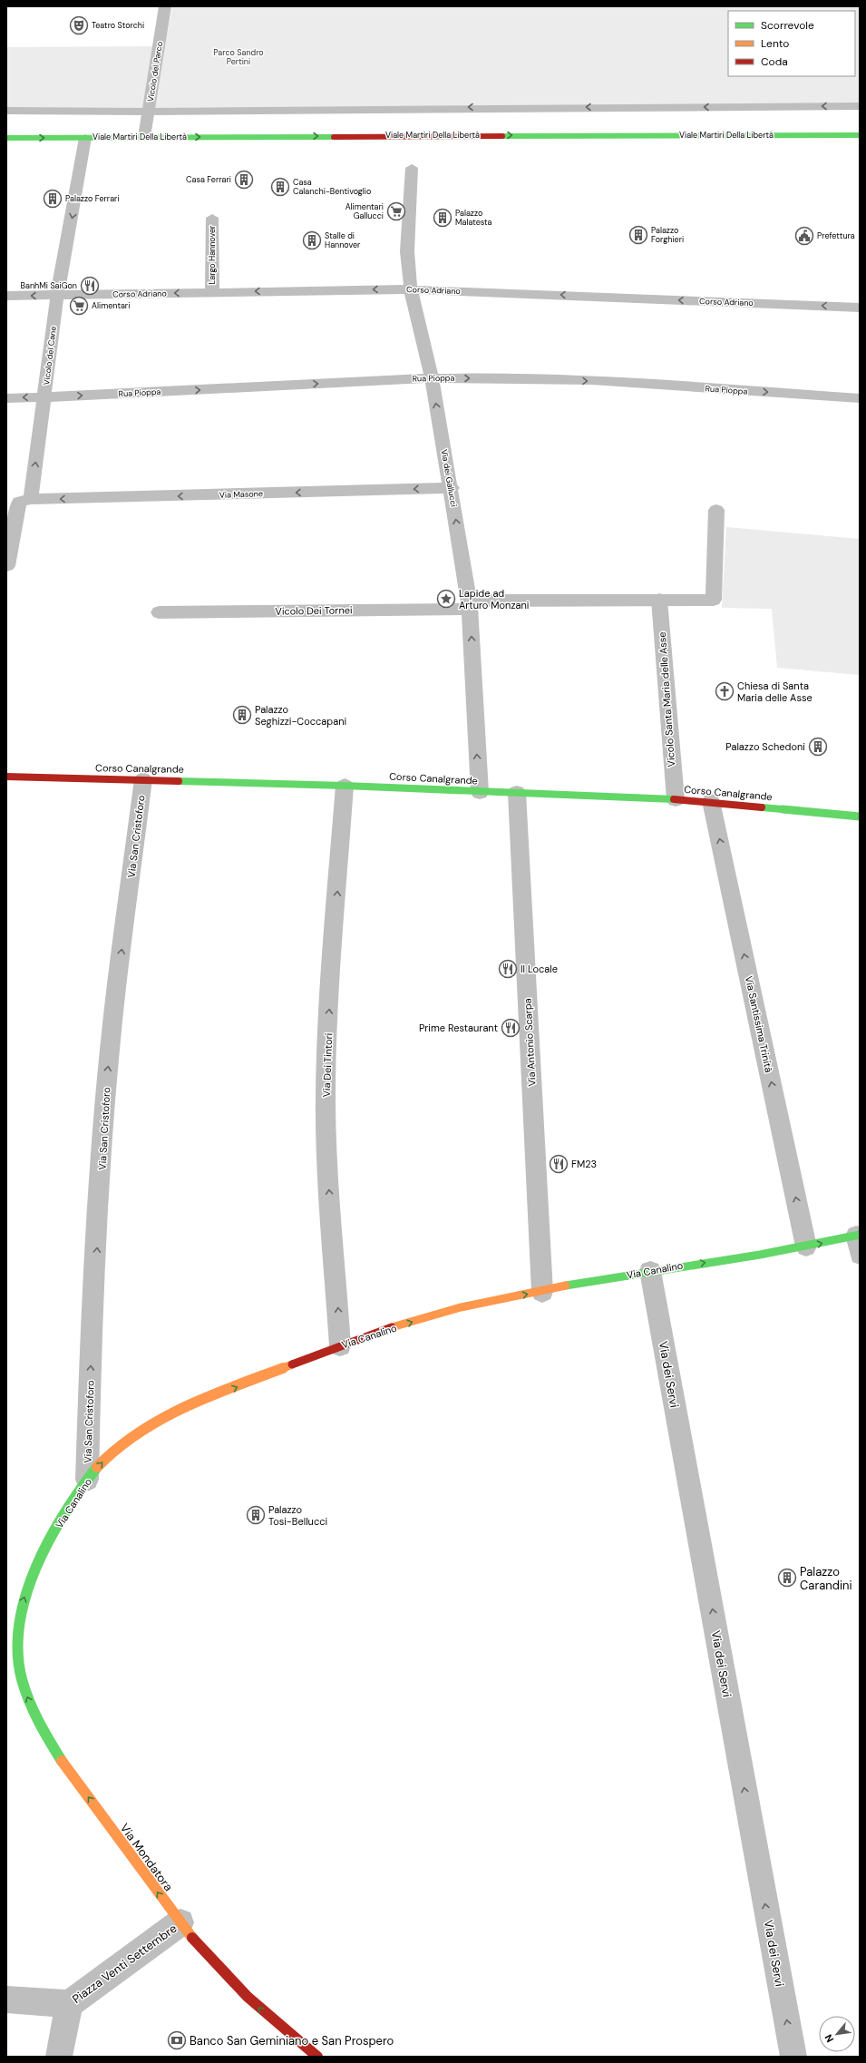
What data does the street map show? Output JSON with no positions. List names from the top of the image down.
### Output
{
  "streets": {
    "street": [
      "Vicolo del Parco",
      "Viale Martiri Della Libertà",
      "Largo Hannover",
      "Corso Adriano",
      "Vicolo del Cane",
      "Rua Pioppa",
      "Via dei Gallucci",
      "Via Masone",
      "Vicolo Dei Tornei",
      "Vicolo Santa Maria delle Asse",
      "Corso Canalgrande",
      "Via San Cristoforo",
      "Via Santissima Trinità",
      "Via Antonio Scarpa",
      "Via Dei Tintori",
      "Via Canalino",
      "Via dei Servi",
      "Via Mondatora",
      "Piazza Venti Settembre"
    ]
  },
  "crossings": [
    ["Vicolo del Parco", "Viale Martiri Della Libertà"],
    ["Viale Martiri Della Libertà", "Vicolo del Cane"],
    ["Largo Hannover", "Corso Adriano"],
    ["Corso Adriano", "Vicolo del Cane"],
    ["Corso Adriano", "Via dei Gallucci"],
    ["Vicolo del Cane", "Rua Pioppa"],
    ["Vicolo del Cane", "Via Masone"],
    ["Rua Pioppa", "Via dei Gallucci"],
    ["Via dei Gallucci", "Via Masone"],
    ["Via dei Gallucci", "Vicolo Dei Tornei"],
    ["Via dei Gallucci", "Corso Canalgrande"],
    ["Vicolo Santa Maria delle Asse", "Corso Canalgrande"],
    ["Corso Canalgrande", "Via San Cristoforo"],
    ["Corso Canalgrande", "Via Santissima Trinità"],
    ["Corso Canalgrande", "Via Antonio Scarpa"],
    ["Corso Canalgrande", "Via Dei Tintori"],
    ["Via San Cristoforo", "Via Canalino"],
    ["Via Santissima Trinità", "Via Canalino"],
    ["Via Antonio Scarpa", "Via Canalino"],
    ["Via Dei Tintori", "Via Canalino"],
    ["Via Canalino", "Via dei Servi"],
    ["Via Canalino", "Via Mondatora"],
    ["Via Mondatora", "Piazza Venti Settembre"]
  ],
  "one_way": [
    "Corso Adriano",
    "Rua Pioppa",
    "Via dei Gallucci",
    "Via Masone",
    "Via San Cristoforo",
    "Via Santissima Trinità",
    "Via Dei Tintori",
    "Via Canalino",
    "Via dei Servi",
    "Via Mondatora"
  ],
  "parks": ["Parco Sandro Pertini"],
  "places": {
    "theatre": ["Teatro Storchi"],
    "building": [
      "Casa Ferrari",
      "Casa Calanchi-Bentivoglio",
      "Palazzo Ferrari",
      "Palazzo Malatesta",
      "Palazzo Forghieri",
      "Stalle di Hannover",
      "Palazzo Seghizzi-Coccapani",
      "Palazzo Schedoni",
      "Palazzo Tosi-Bellucci",
      "Palazzo Carandini"
    ],
    "supermarket": ["Alimentari Gallucci", "Alimentari"],
    "public building": ["Prefettura"],
    "restaurant": [
      "BanhMi SaiGon",
      "Il Locale",
      "Prime Restaurant",
      "FM23"
    ],
    "place": ["Lapide ad Arturo Monzani"],
    "church": ["Chiesa di Santa Maria delle Asse"],
    "bank": ["Banco San Geminiano e San Prospero"]
  },
  "legend": ["Scorrevole", "Lento", "Coda"],
  "north": "bottom left"
}
